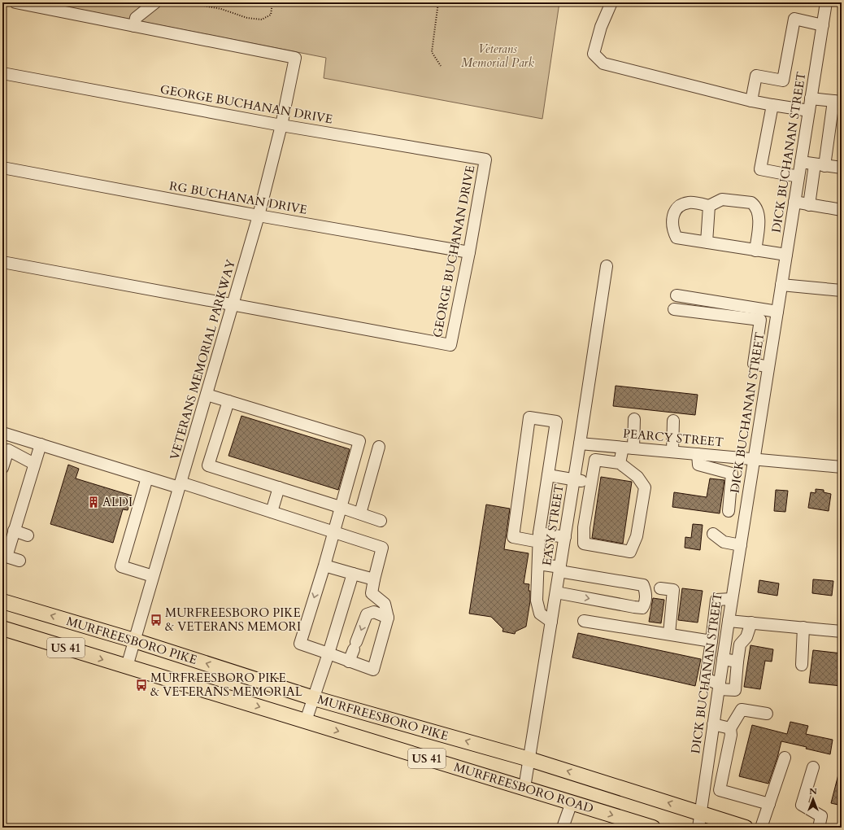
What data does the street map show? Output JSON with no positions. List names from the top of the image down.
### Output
{
  "streets": {
    "main road": ["MURFREESBORO PIKE", "US 41", "MURFREESBORO ROAD"],
    "street": [
      "GEORGE BUCHANAN DRIVE",
      "DICK BUCHANAN STREET",
      "RG BUCHANAN DRIVE",
      "VETERANS MEMORIAL PARKWAY",
      "PEARCY STREET",
      "EASY STREET"
    ]
  },
  "crossings": [
    ["GEORGE BUCHANAN DRIVE", "RG BUCHANAN DRIVE"],
    ["GEORGE BUCHANAN DRIVE", "VETERANS MEMORIAL PARKWAY"],
    ["DICK BUCHANAN STREET", "PEARCY STREET"],
    ["DICK BUCHANAN STREET", "MURFREESBORO PIKE"],
    ["RG BUCHANAN DRIVE", "VETERANS MEMORIAL PARKWAY"],
    ["VETERANS MEMORIAL PARKWAY", "MURFREESBORO PIKE"],
    ["VETERANS MEMORIAL PARKWAY", "MURFREESBORO ROAD"],
    ["PEARCY STREET", "EASY STREET"],
    ["EASY STREET", "MURFREESBORO PIKE"],
    ["EASY STREET", "MURFREESBORO ROAD"]
  ],
  "one_way": ["MURFREESBORO PIKE", "MURFREESBORO ROAD"],
  "parks": ["Veterans Memorial Park"],
  "places": {
    "building": ["ALDI"],
    "bus stop": ["MURFREESBORO PIKE & VETERANS MEMORI", "MURFREESBORO PIKE & VETERANS MEMORIAL"]
  },
  "north": "top"
}
